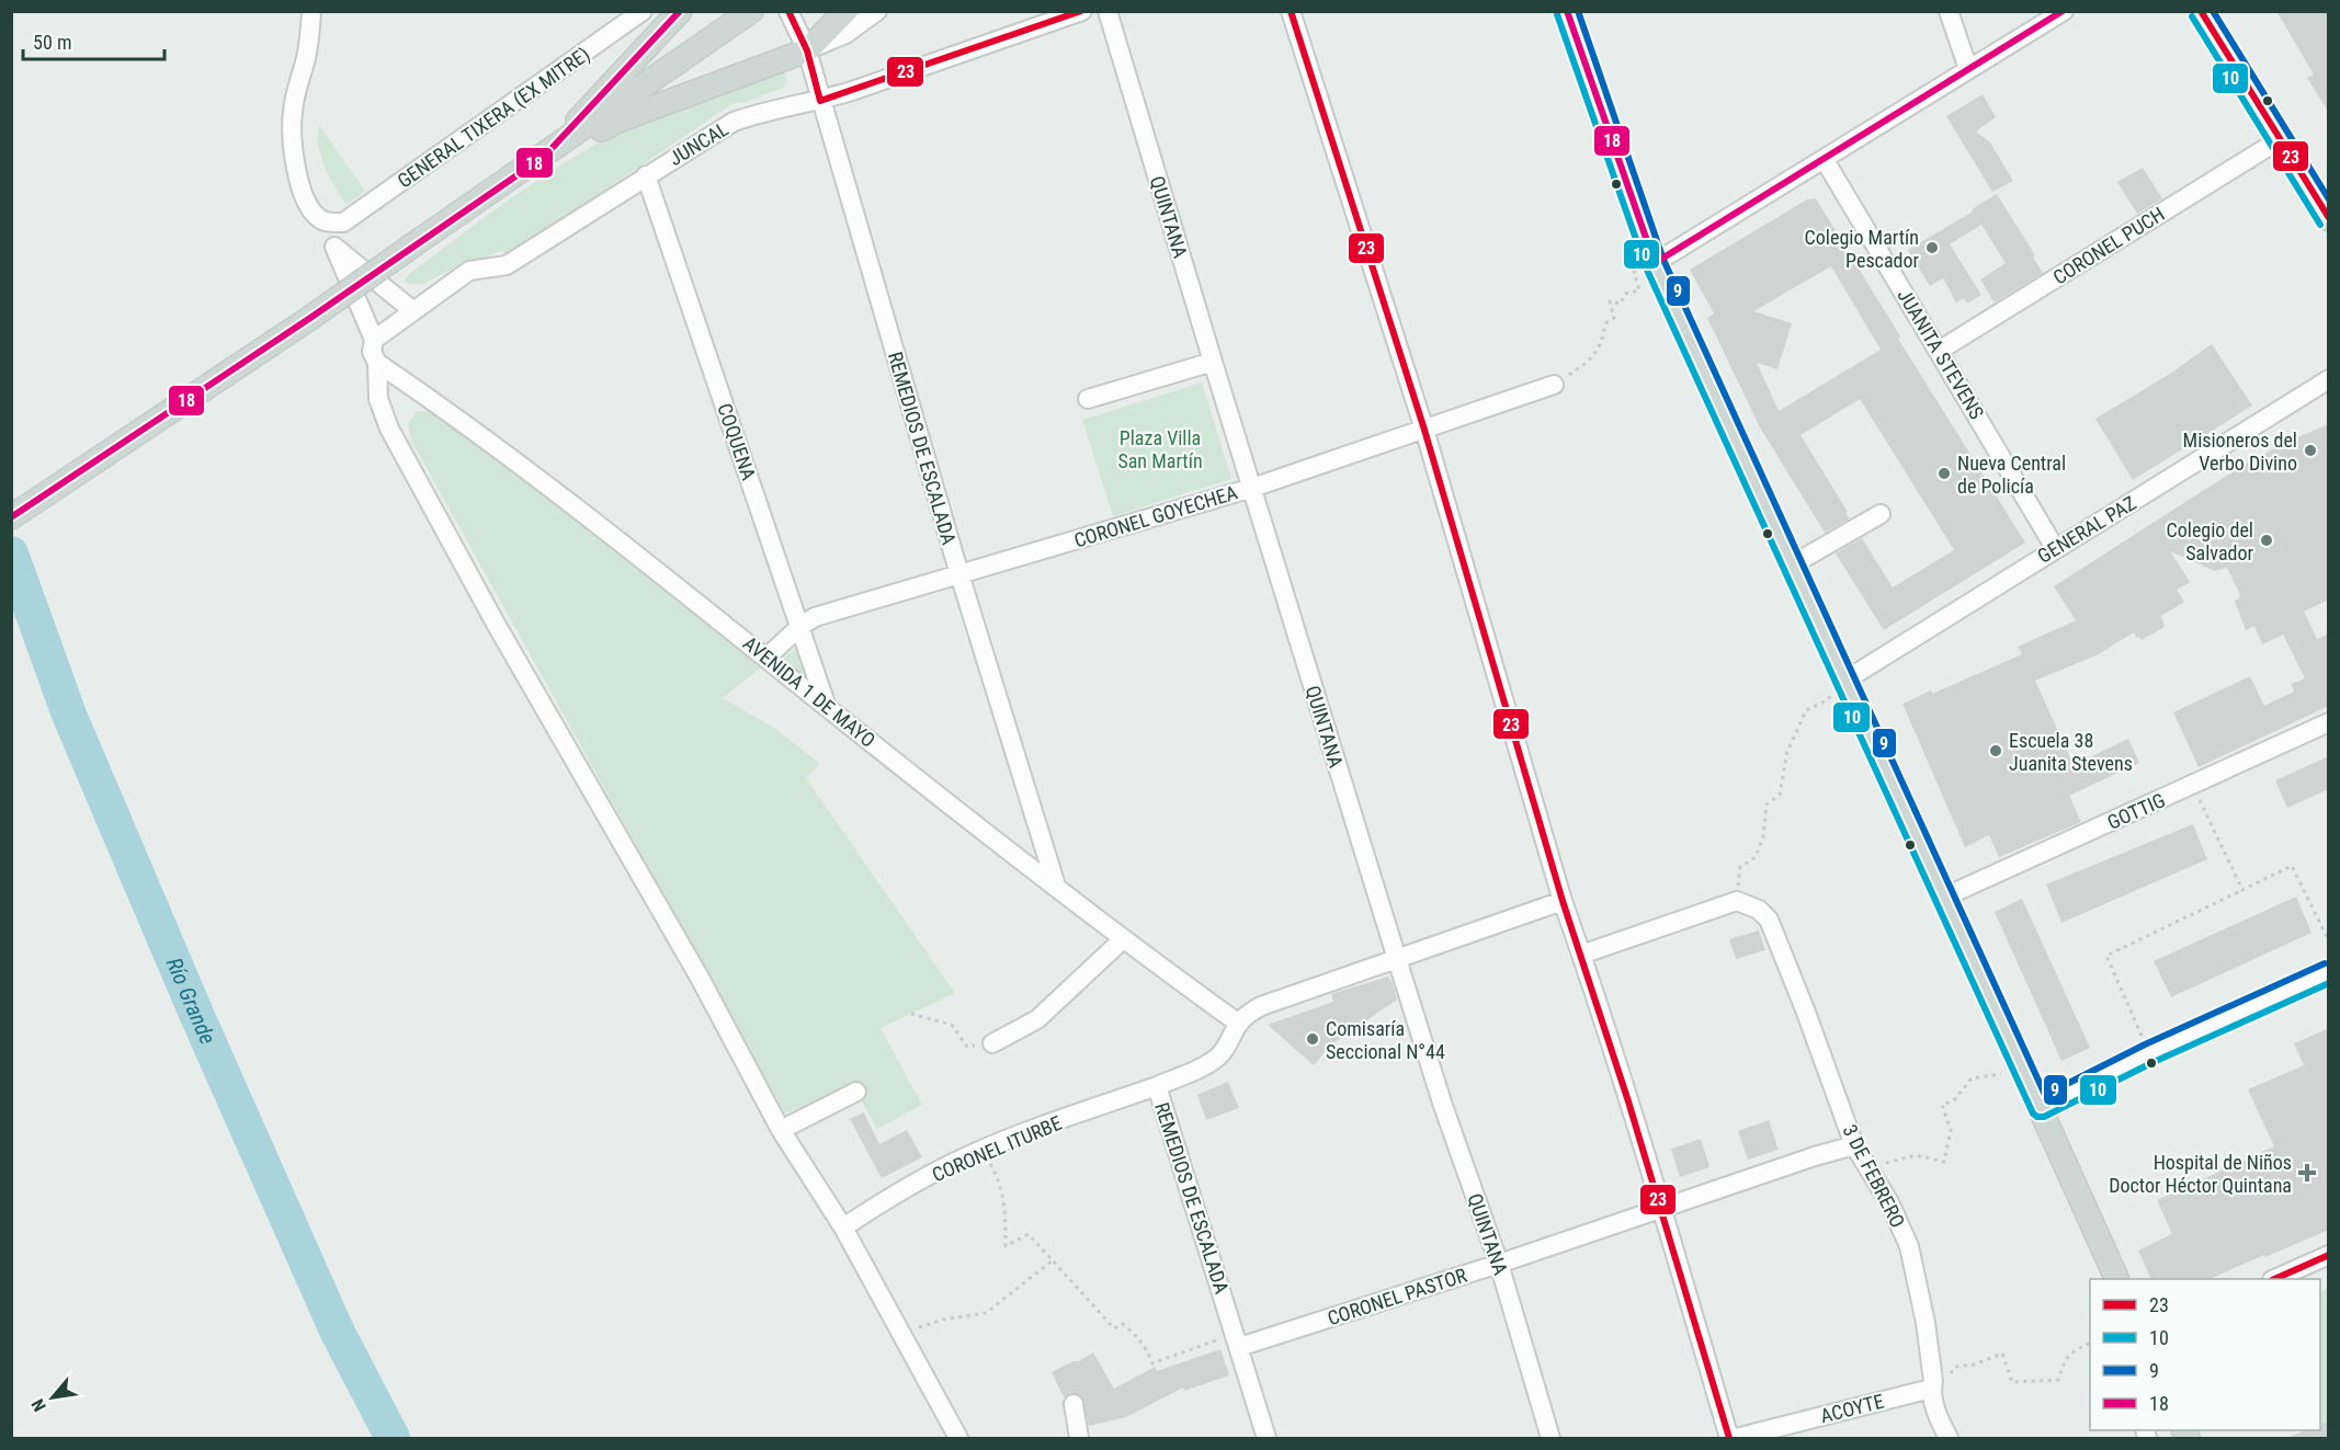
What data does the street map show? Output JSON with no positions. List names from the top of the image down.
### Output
{
  "streets": {
    "street": [
      "GENERAL TIXERA (EX MITRE)",
      "JUNCAL",
      "QUINTANA",
      "CORONEL PUCH",
      "JUANITA STEVENS",
      "COQUENA",
      "REMEDIOS DE ESCALADA",
      "CORONEL GOYECHEA",
      "GENERAL PAZ",
      "AVENIDA 1 DE MAYO",
      "GOTTIG",
      "CORONEL ITURBE",
      "3 DE FEBRERO",
      "CORONEL PASTOR",
      "ACOYTE"
    ]
  },
  "crossings": [
    ["JUNCAL", "COQUENA"],
    ["JUNCAL", "REMEDIOS DE ESCALADA"],
    ["QUINTANA", "REMEDIOS DE ESCALADA"],
    ["QUINTANA", "CORONEL GOYECHEA"],
    ["QUINTANA", "CORONEL PASTOR"],
    ["CORONEL PUCH", "JUANITA STEVENS"],
    ["JUANITA STEVENS", "GENERAL PAZ"],
    ["COQUENA", "CORONEL GOYECHEA"],
    ["COQUENA", "AVENIDA 1 DE MAYO"],
    ["REMEDIOS DE ESCALADA", "CORONEL GOYECHEA"],
    ["REMEDIOS DE ESCALADA", "AVENIDA 1 DE MAYO"],
    ["REMEDIOS DE ESCALADA", "CORONEL ITURBE"],
    ["REMEDIOS DE ESCALADA", "CORONEL PASTOR"],
    ["CORONEL GOYECHEA", "AVENIDA 1 DE MAYO"],
    ["3 DE FEBRERO", "CORONEL PASTOR"],
    ["3 DE FEBRERO", "ACOYTE"]
  ],
  "water": ["Río Grande"],
  "parks": ["Plaza Villa San Martín"],
  "places": {
    "other": [
      "Colegio Martín Pescador",
      "Misioneros del Verbo Divino",
      "Nueva Central de Policía",
      "Colegio del Salvador",
      "Escuela 38 Juanita Stevens",
      "Comisaría Seccional N°44"
    ],
    "health": ["Hospital de Niños Doctor Héctor Quintana"]
  },
  "lines": [
    "transit line 23",
    "transit line 9",
    "transit line 18",
    "transit line 10"
  ],
  "legend": [
    "23",
    "10",
    "9",
    "18"
  ],
  "scale_bar": "50 m",
  "north": "bottom left"
}
